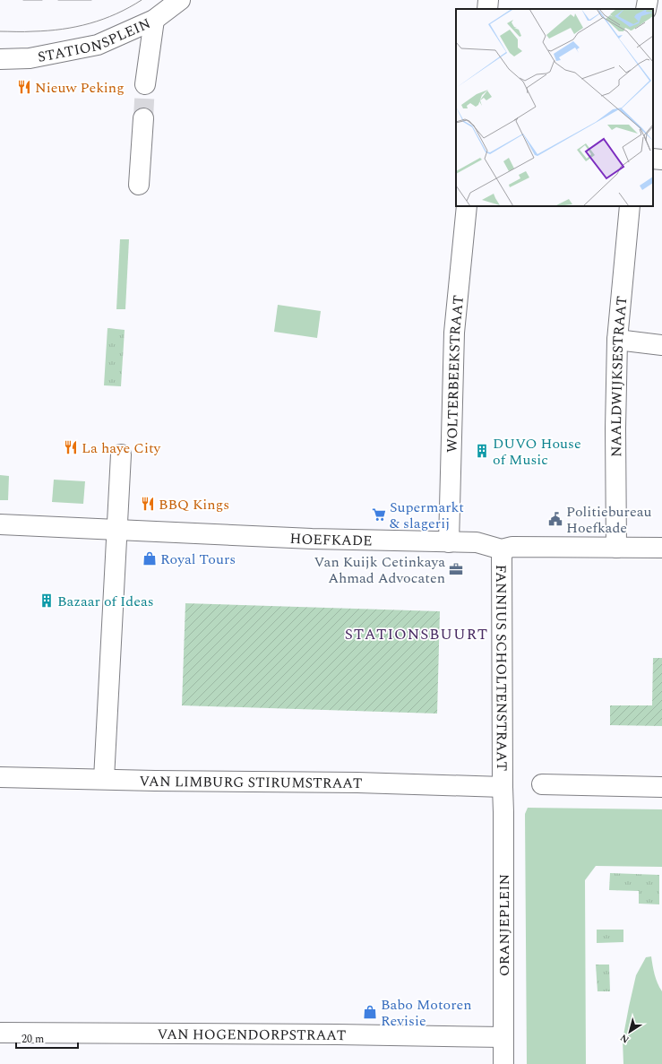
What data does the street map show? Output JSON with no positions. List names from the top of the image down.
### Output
{
  "streets": {
    "street": [
      "STATIONSPLEIN",
      "WOLTERBEEKSTRAAT",
      "NAALDWIJKSESTRAAT",
      "HOEFKADE",
      "FANNIUS SCHOLTENSTRAAT",
      "VAN LIMBURG STIRUMSTRAAT",
      "ORANJEPLEIN",
      "VAN HOGENDORPSTRAAT"
    ]
  },
  "crossings": [
    ["WOLTERBEEKSTRAAT", "HOEFKADE"],
    ["NAALDWIJKSESTRAAT", "HOEFKADE"],
    ["HOEFKADE", "FANNIUS SCHOLTENSTRAAT"],
    ["FANNIUS SCHOLTENSTRAAT", "VAN LIMBURG STIRUMSTRAAT"],
    ["FANNIUS SCHOLTENSTRAAT", "ORANJEPLEIN"],
    ["VAN LIMBURG STIRUMSTRAAT", "ORANJEPLEIN"],
    ["ORANJEPLEIN", "VAN HOGENDORPSTRAAT"]
  ],
  "districts": ["STATIONSBUURT"],
  "places": {
    "restaurant": ["Nieuw Peking", "La haye City", "BBQ Kings"],
    "building": ["DUVO House of Music", "Bazaar of Ideas"],
    "supermarket": ["Supermarkt & slagerij"],
    "public building": ["Politiebureau Hoefkade"],
    "shop": ["Royal Tours", "Babo Motoren Revisie"],
    "office": ["Van Kuijk Cetinkaya Ahmad Advocaten"]
  },
  "scale_bar": "20 m",
  "north": "bottom left"
}
